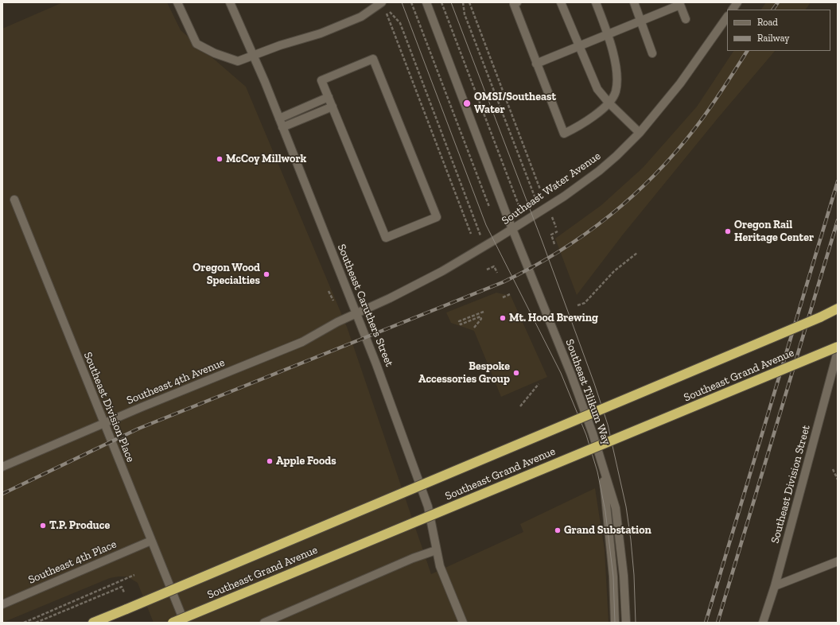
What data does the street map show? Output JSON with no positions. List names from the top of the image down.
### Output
{
  "streets": {
    "highway": ["Southeast Grand Avenue"],
    "street": [
      "Southeast Water Avenue",
      "Southeast Caruthers Street",
      "Southeast 4th Avenue",
      "Southeast Tilikum Way",
      "Southeast Division Place",
      "Southeast Division Street",
      "Southeast 4th Place"
    ]
  },
  "crossings": [
    ["Southeast Water Avenue", "Southeast Caruthers Street"],
    ["Southeast Water Avenue", "Southeast 4th Avenue"],
    ["Southeast Water Avenue", "Southeast Tilikum Way"],
    ["Southeast Caruthers Street", "Southeast 4th Avenue"],
    ["Southeast 4th Avenue", "Southeast Division Place"],
    ["Southeast Division Place", "Southeast 4th Place"]
  ],
  "places": [
    "OMSI/Southeast Water",
    "McCoy Millwork",
    "Oregon Rail Heritage Center",
    "Oregon Wood Specialties",
    "Mt. Hood Brewing",
    "Bespoke Accessories Group",
    "Apple Foods",
    "T.P. Produce",
    "Grand Substation"
  ],
  "legend": ["Road", "Railway"]
}
